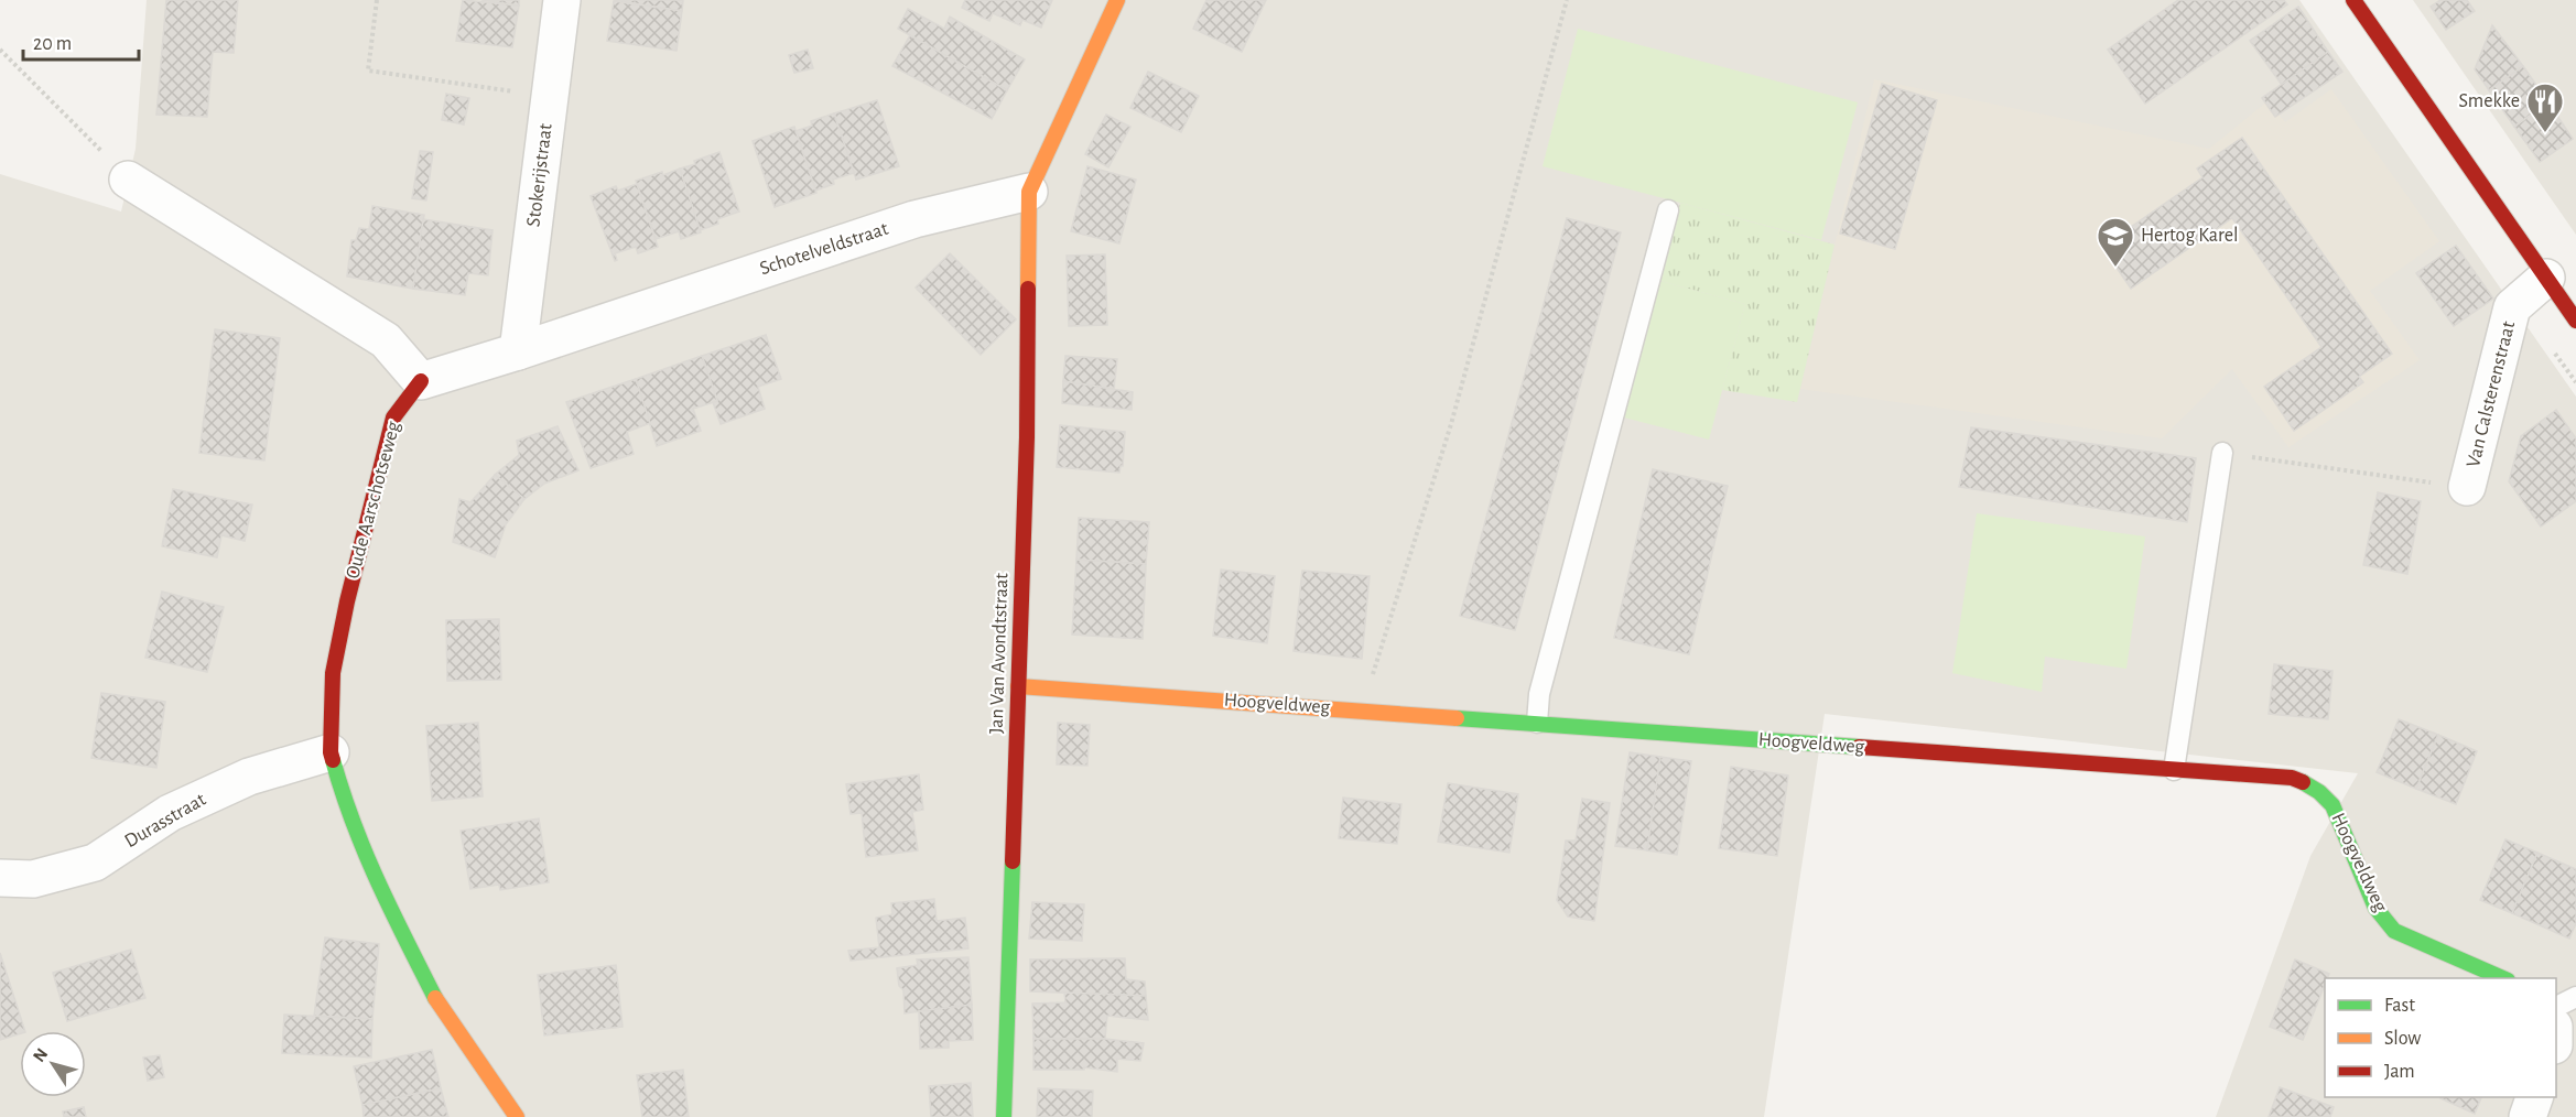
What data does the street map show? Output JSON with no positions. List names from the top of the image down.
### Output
{
  "streets": {
    "street": [
      "Stokerijstraat",
      "Schotelveldstraat",
      "Van Calsterenstraat",
      "Oude Aarschotseweg",
      "Jan Van Avondtstraat",
      "Hoogveldweg",
      "Durasstraat"
    ]
  },
  "crossings": [
    ["Stokerijstraat", "Schotelveldstraat"],
    ["Schotelveldstraat", "Oude Aarschotseweg"],
    ["Schotelveldstraat", "Jan Van Avondtstraat"],
    ["Oude Aarschotseweg", "Durasstraat"],
    ["Jan Van Avondtstraat", "Hoogveldweg"]
  ],
  "places": {
    "restaurant": ["Smekke"],
    "school or university": ["Hertog Karel"]
  },
  "legend": ["Fast", "Slow", "Jam"],
  "scale_bar": "20 m",
  "north": "top left"
}
